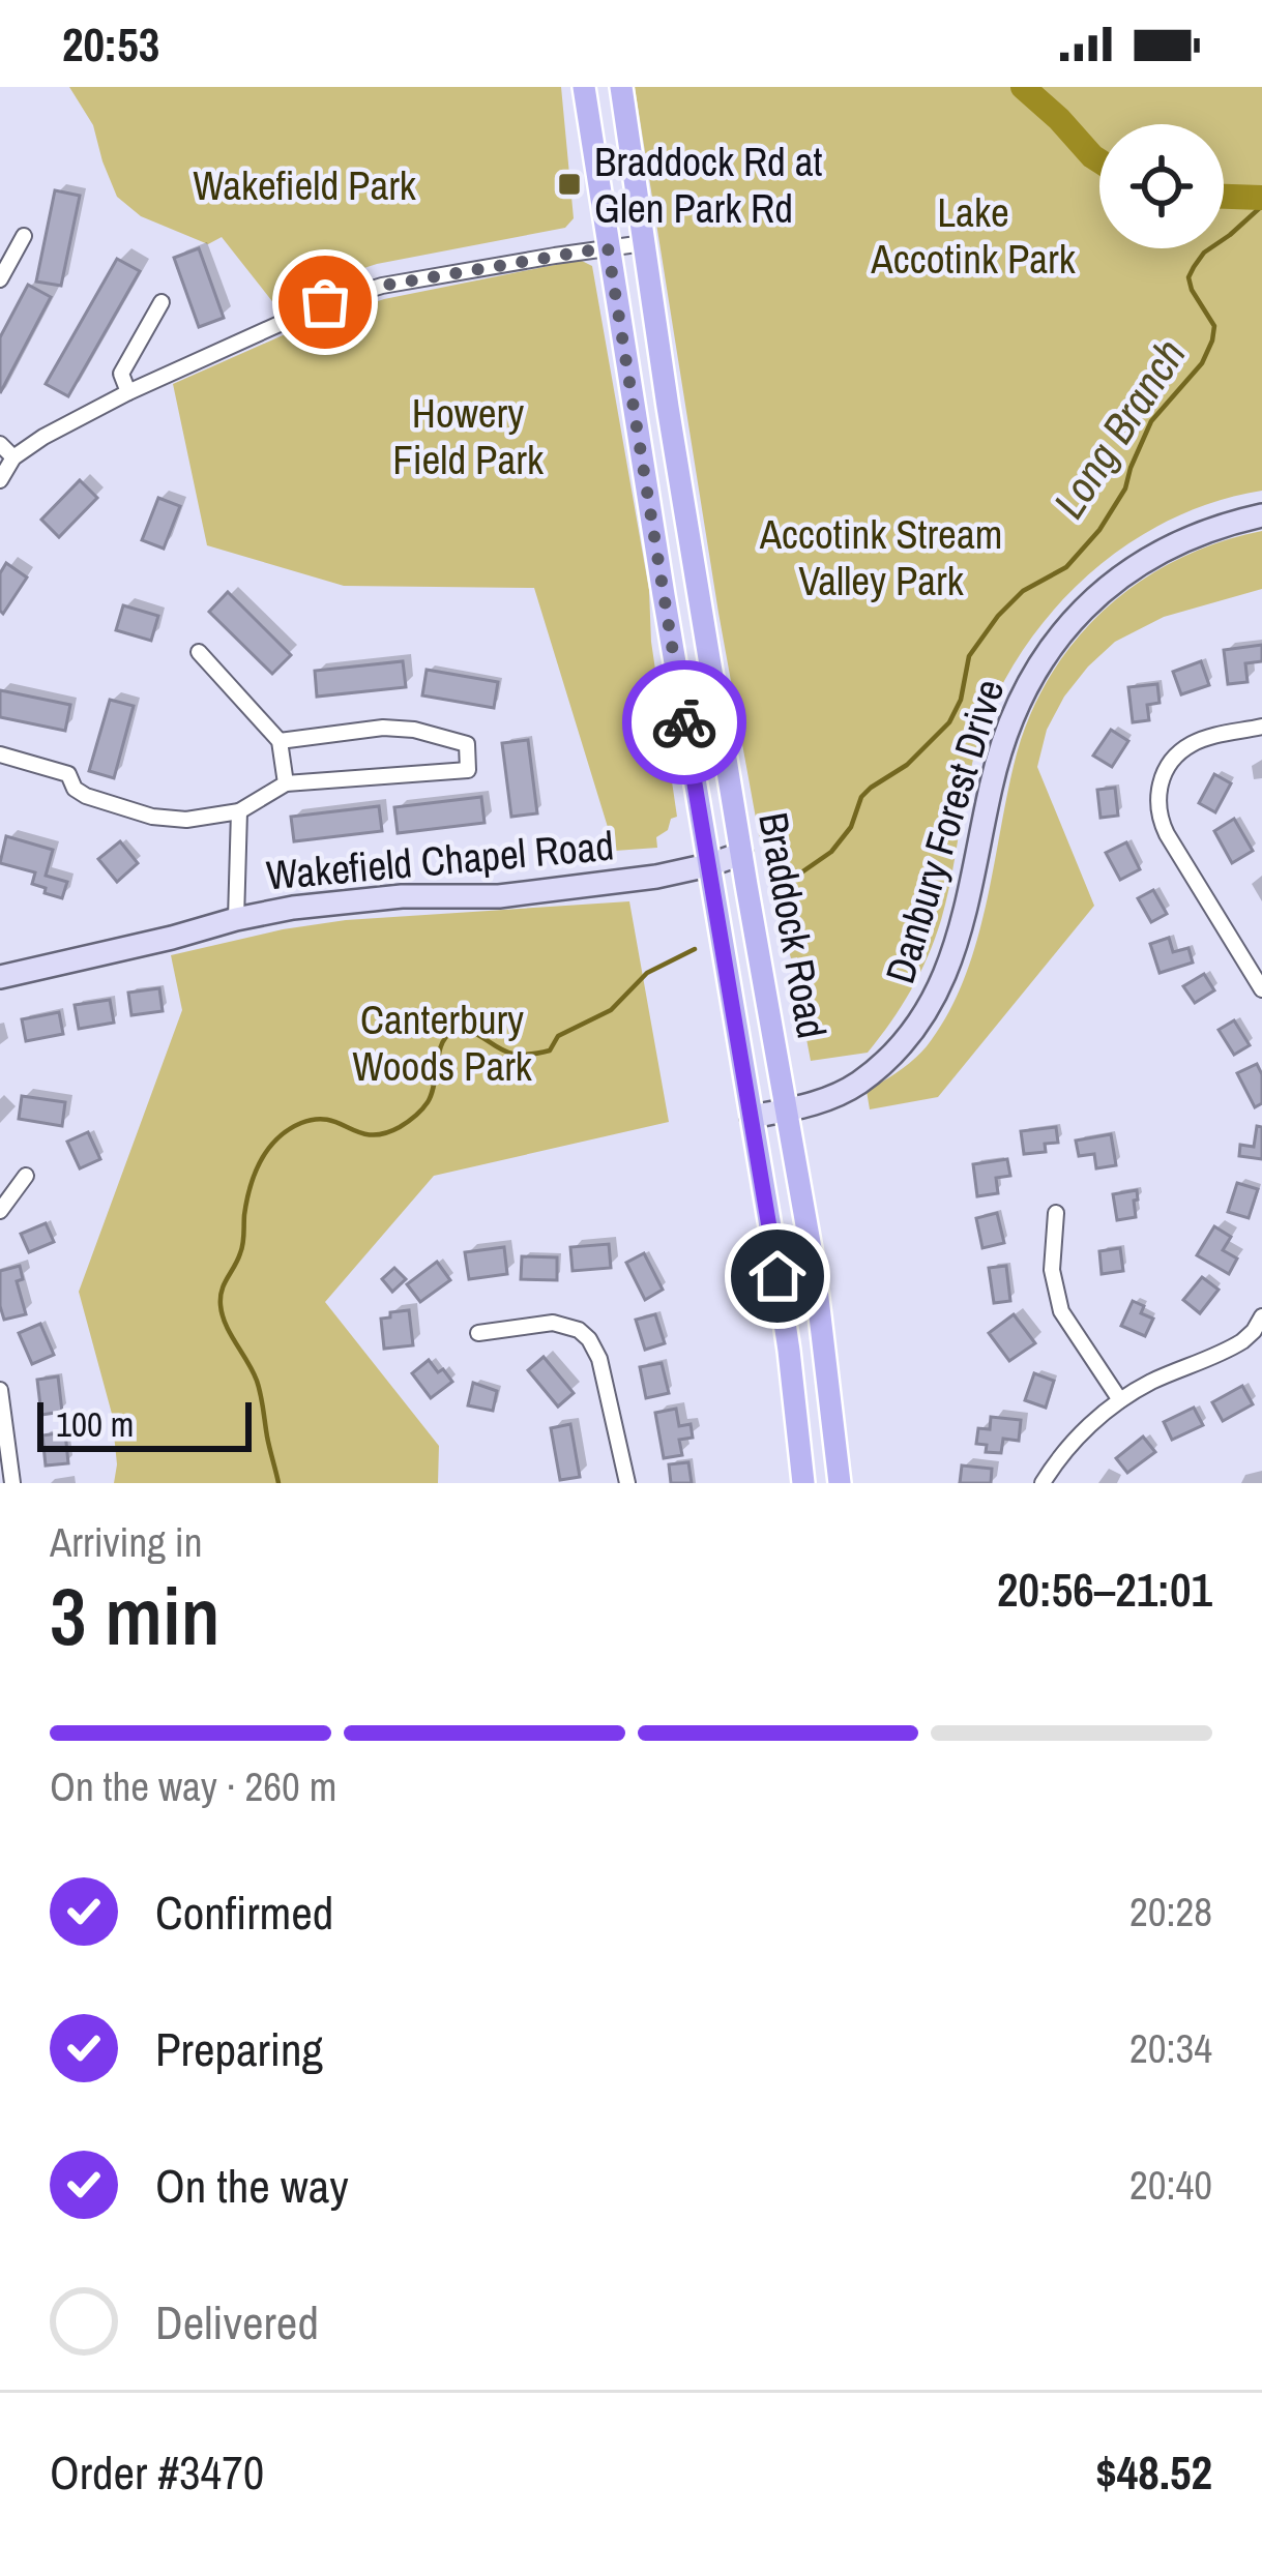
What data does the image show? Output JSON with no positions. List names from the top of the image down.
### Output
{
  "streets": {
    "main road": ["Braddock Road"],
    "street": ["Danbury Forest Drive", "Wakefield Chapel Road"]
  },
  "crossings": [
    ["Danbury Forest Drive", "Braddock Road"],
    ["Wakefield Chapel Road", "Braddock Road"]
  ],
  "water": ["Long Branch"],
  "parks": [
    "Wakefield Park",
    "Lake Accotink Park",
    "Howery Field Park",
    "Accotink Stream Valley Park",
    "Canterbury Woods Park"
  ],
  "places": {
    "transit": ["Braddock Rd at Glen Park Rd"]
  },
  "scale_bar": "100 m",
  "page": {
    "status": "20:53",
    "scale": "100 m",
    "heading": ["3 min", "Arriving in", "20:56–21:01"],
    "panel": ["Order #3470", "$48.52"],
    "bar": "On the way · 260 m",
    "list": [
      ["Confirmed", "20:28"],
      ["Preparing", "20:34"],
      ["On the way", "20:40"],
      "Delivered"
    ]
  }
}
